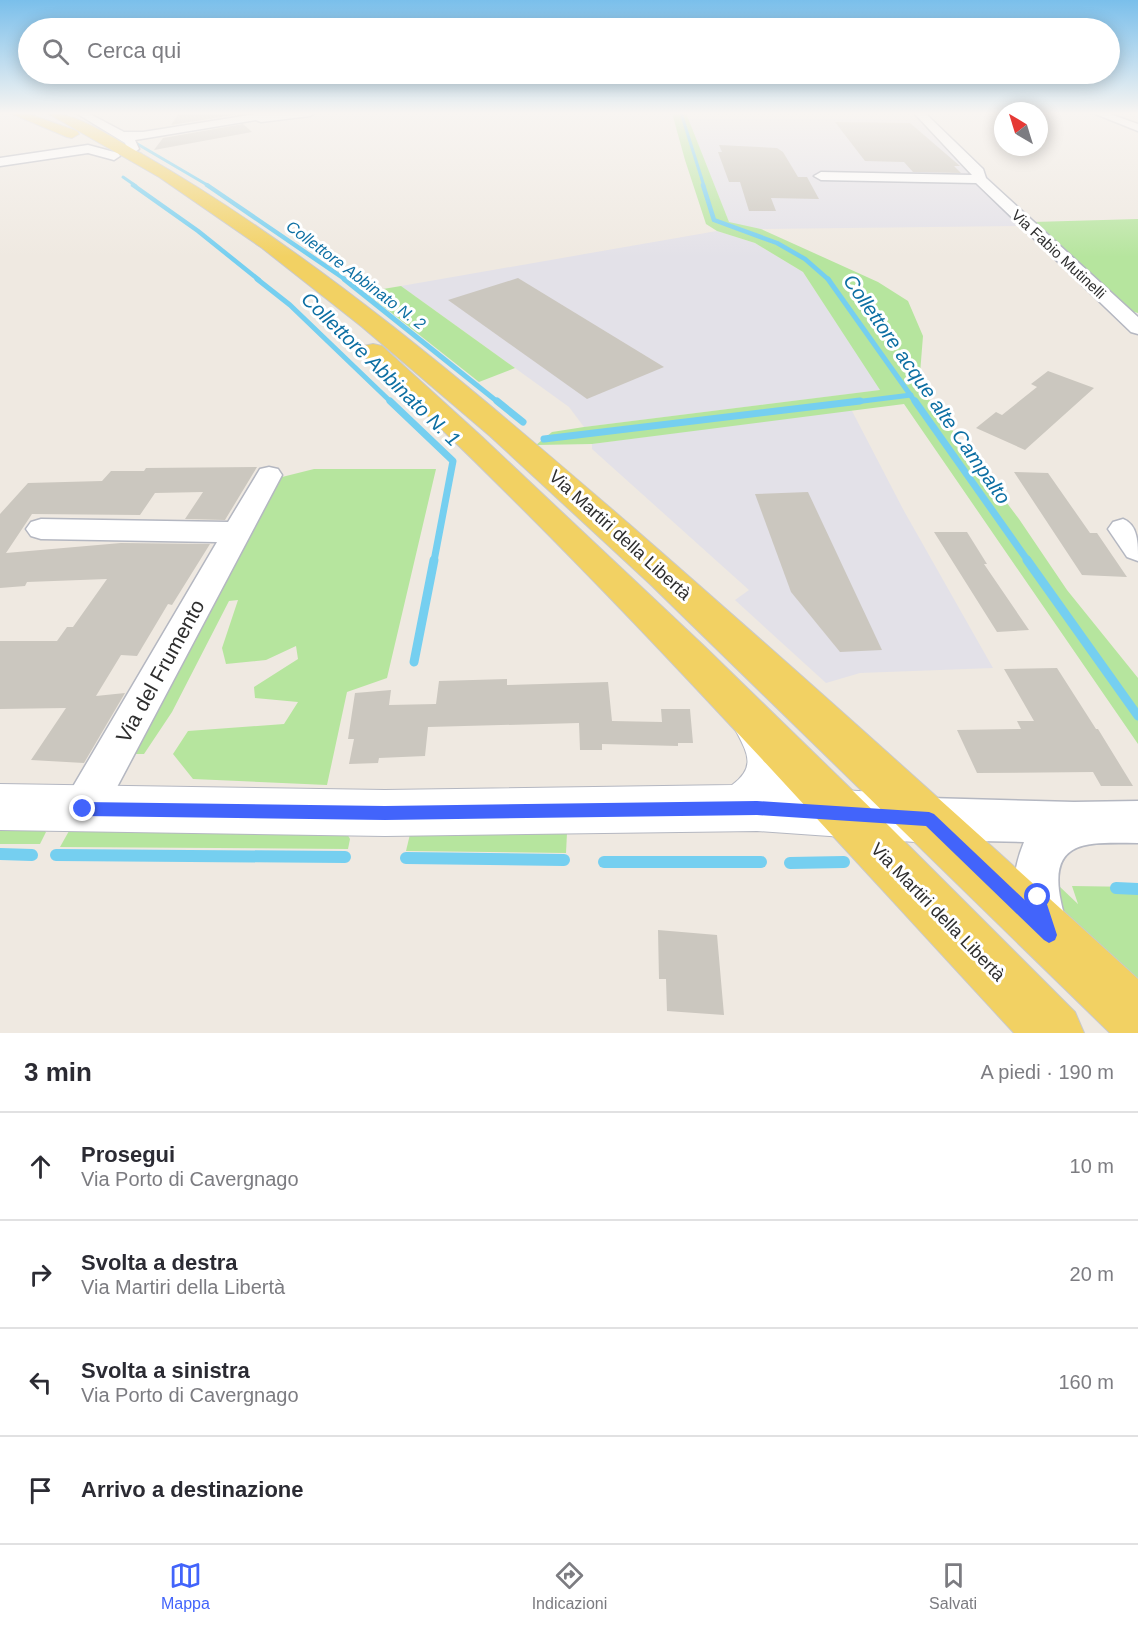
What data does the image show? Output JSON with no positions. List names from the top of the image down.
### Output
{
  "streets": {
    "main road": ["Via Martiri della Libertà"],
    "street": ["Via Fabio Mutinelli", "Via del Frumento"]
  },
  "water": ["Collettore Abbinato N. 2", "Collettore Abbinato N. 1", "Collettore acque alte Campalto"],
  "north": "top left",
  "page": {
    "search": "Cerca qui",
    "heading": ["3 min", "A piedi · 190 m"],
    "list": [
      ["Prosegui", "Via Porto di Cavergnago", "10 m"],
      ["Svolta a destra", "Via Martiri della Libertà", "20 m"],
      ["Svolta a sinistra", "Via Porto di Cavergnago", "160 m"],
      "Arrivo a destinazione"
    ],
    "nav": ["Mappa", "Indicazioni", "Salvati"]
  }
}
